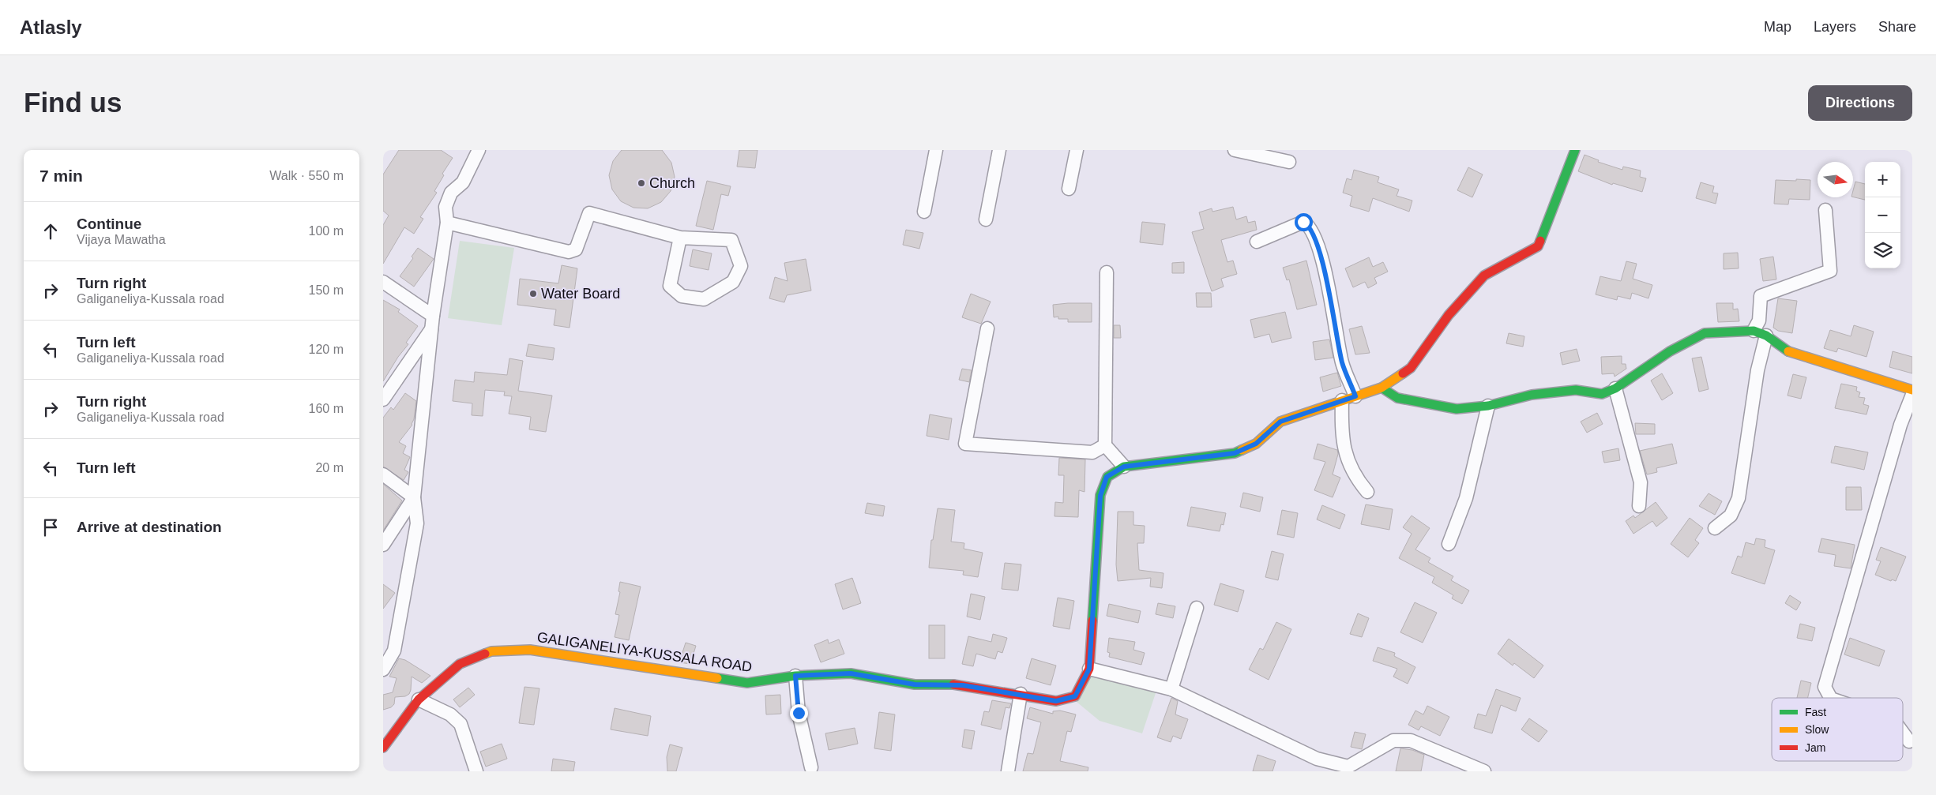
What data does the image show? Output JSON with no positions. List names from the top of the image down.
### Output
{
  "streets": {
    "street": ["GALIGANELIYA-KUSSALA ROAD"]
  },
  "places": ["Church", "Water Board"],
  "legend": ["Fast", "Slow", "Jam"],
  "north": "right",
  "page": {
    "header": "Atlasly",
    "nav": ["Map", "Layers", "Share"],
    "buttons": "Directions",
    "title": "Find us",
    "heading": ["7 min", "Walk · 550 m"],
    "map_buttons": ["+", "−"],
    "list": [
      ["Continue", "Vijaya Mawatha", "100 m"],
      ["Turn right", "Galiganeliya-Kussala road", "150 m"],
      ["Turn left", "Galiganeliya-Kussala road", "120 m"],
      ["Turn right", "Galiganeliya-Kussala road", "160 m"],
      ["Turn left", "20 m"],
      "Arrive at destination"
    ]
  }
}
